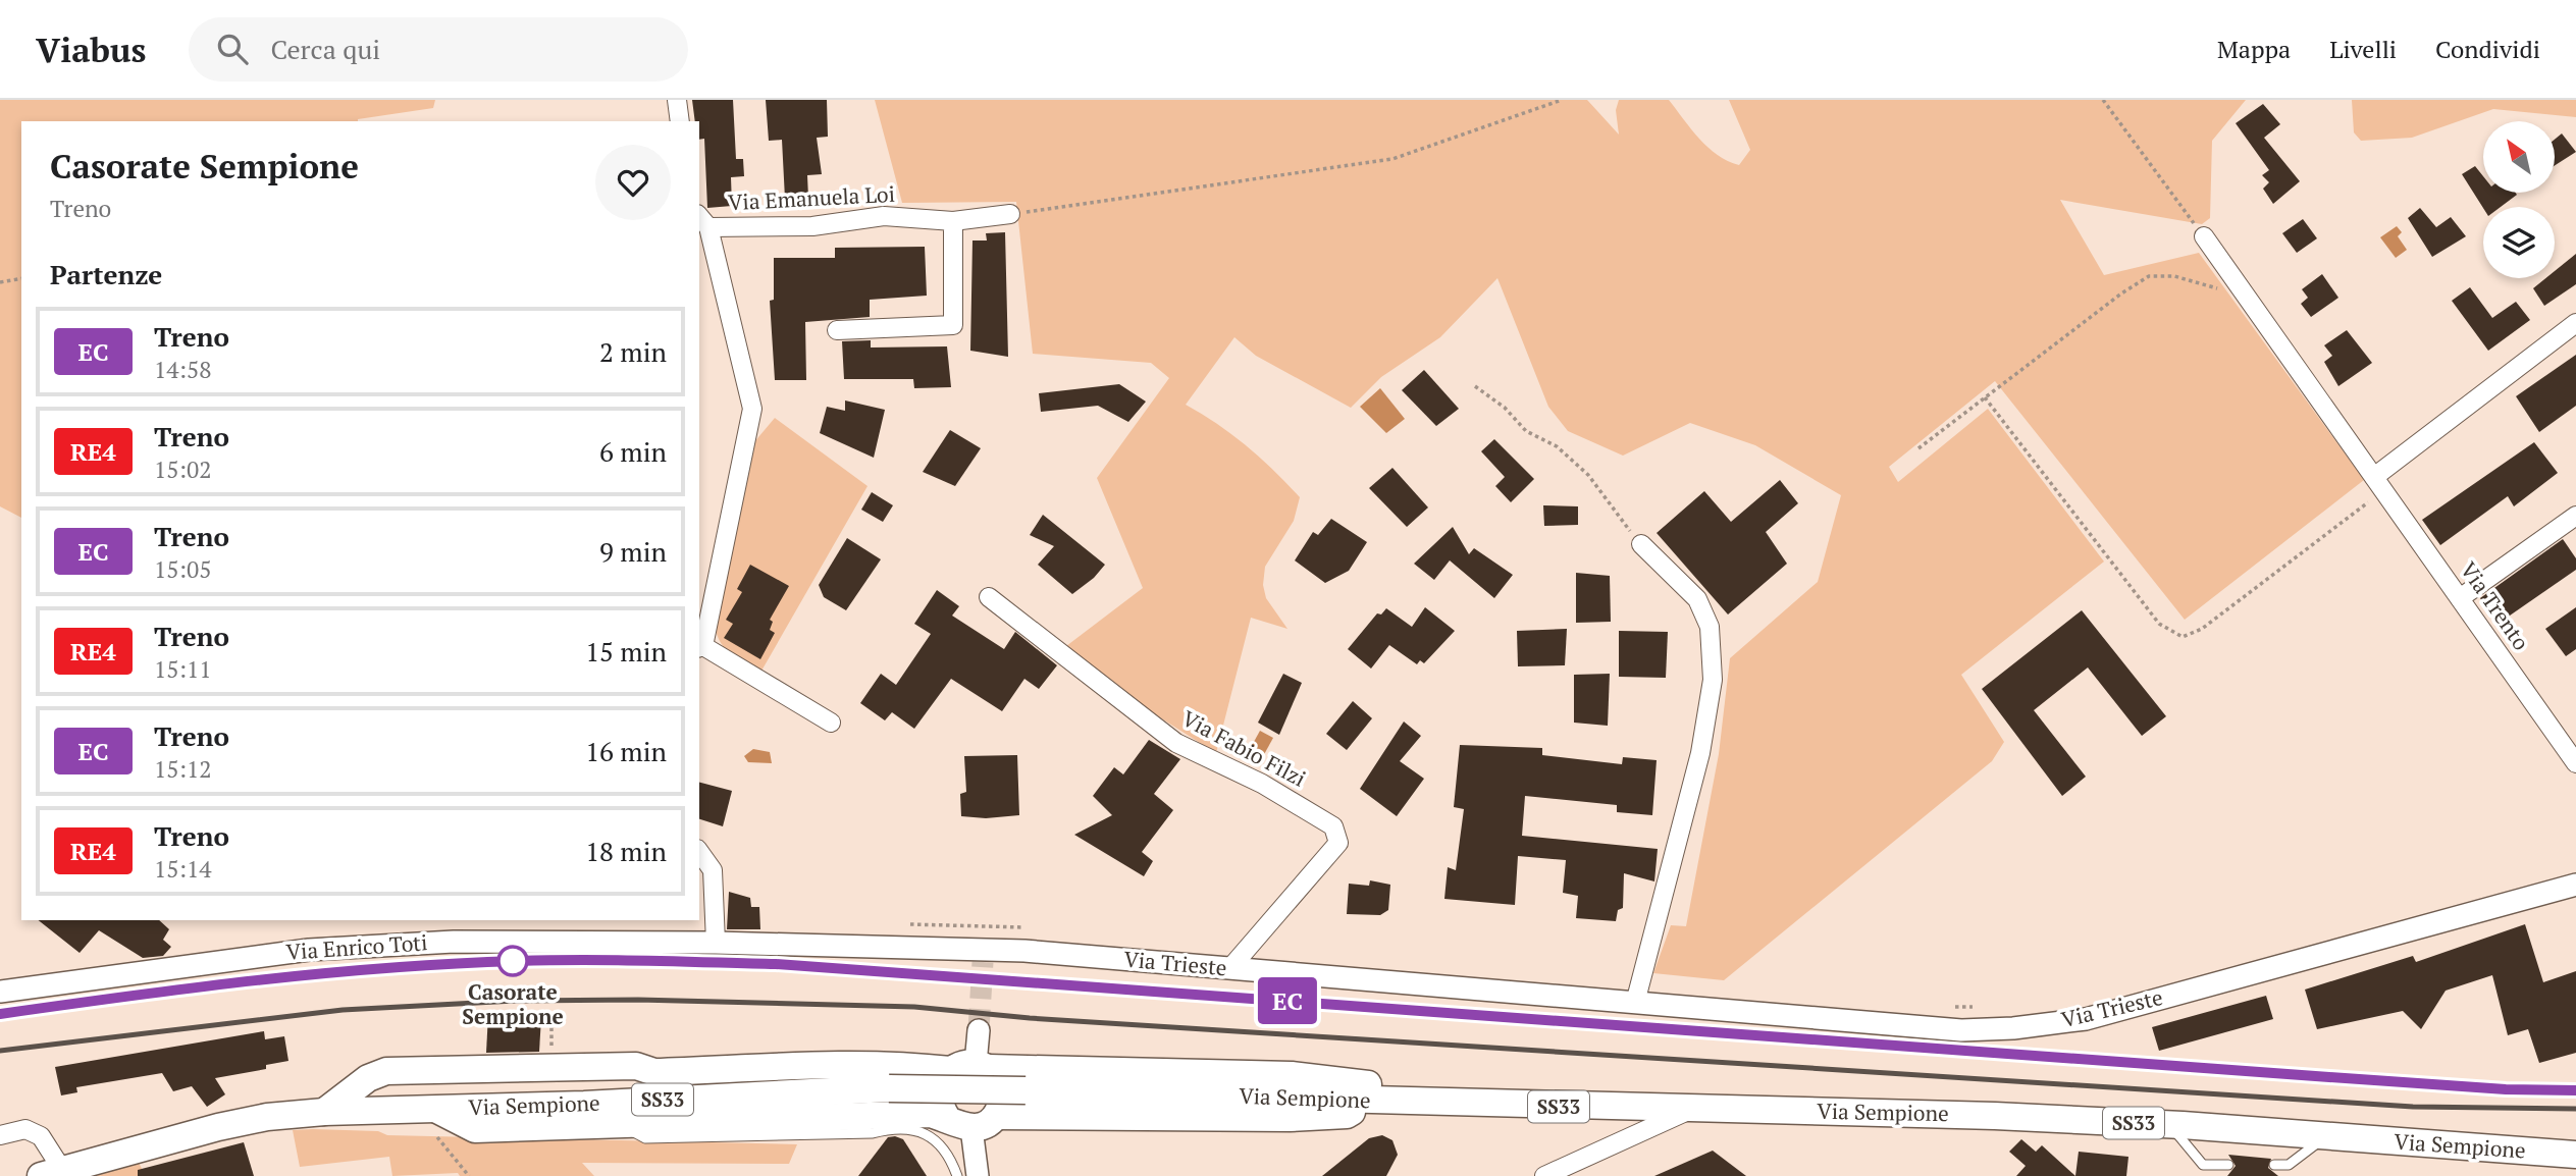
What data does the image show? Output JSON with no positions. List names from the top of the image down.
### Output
{
  "streets": {
    "main road": ["Via Sempione", "SS33"],
    "street": [
      "Via Emanuela Loi",
      "Via Trento",
      "Via Fabio Filzi",
      "Via Enrico Toti",
      "Via Trieste"
    ]
  },
  "crossings": [
    ["Via Fabio Filzi", "Via Trieste"],
    ["Via Enrico Toti", "Via Trieste"]
  ],
  "places": ["Casorate Sempione"],
  "north": "top left",
  "page": {
    "header": "Viabus",
    "search": "Cerca qui",
    "nav": ["Mappa", "Livelli", "Condividi"],
    "on_map": "EC",
    "heading": [
      ["Casorate Sempione", "Treno"],
      "Partenze"
    ],
    "list": [
      {
        "mark": "EC",
        "name": "Treno",
        "note": "14:58",
        "value": "2 min"
      },
      {
        "mark": "RE4",
        "name": "Treno",
        "note": "15:02",
        "value": "6 min"
      },
      {
        "mark": "EC",
        "name": "Treno",
        "note": "15:05",
        "value": "9 min"
      },
      {
        "mark": "RE4",
        "name": "Treno",
        "note": "15:11",
        "value": "15 min"
      },
      {
        "mark": "EC",
        "name": "Treno",
        "note": "15:12",
        "value": "16 min"
      },
      {
        "mark": "RE4",
        "name": "Treno",
        "note": "15:14",
        "value": "18 min"
      }
    ]
  }
}
